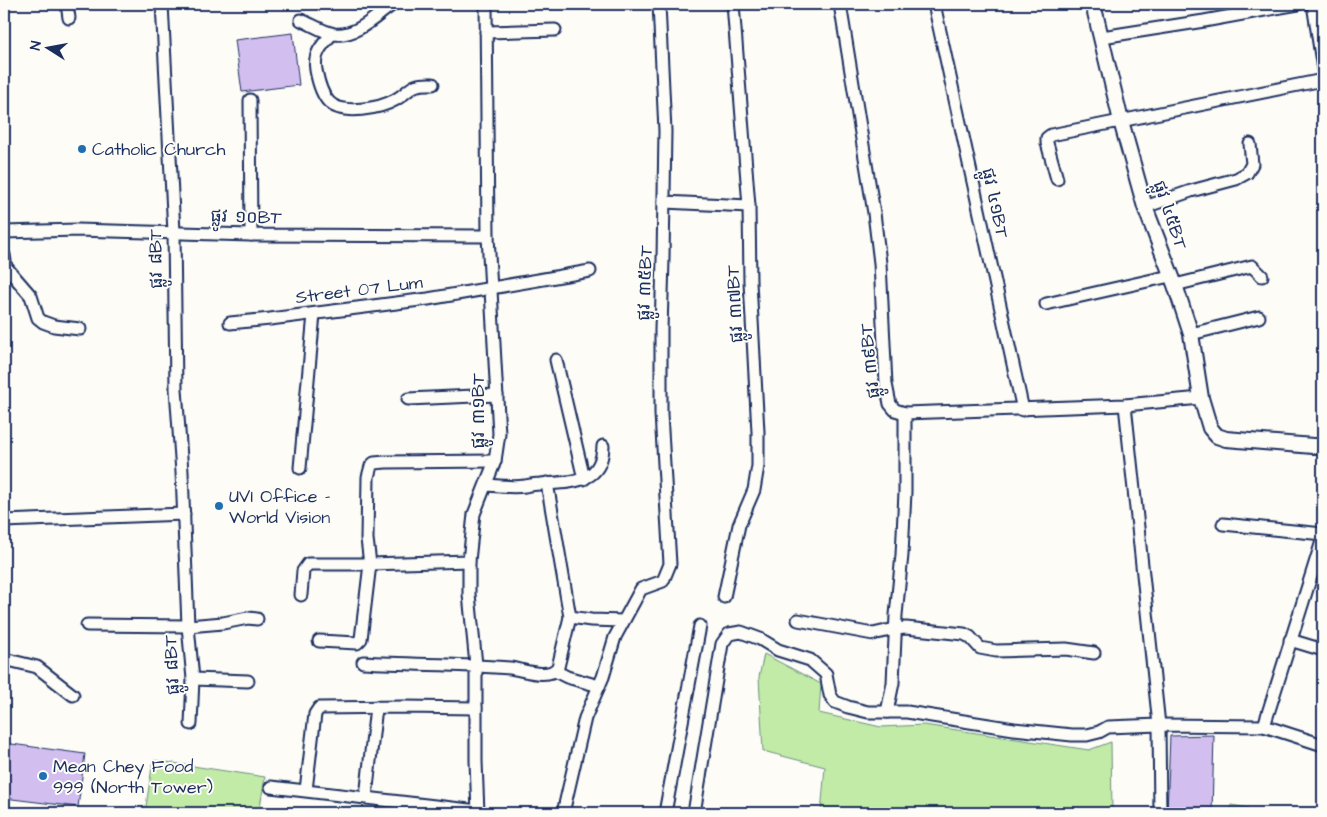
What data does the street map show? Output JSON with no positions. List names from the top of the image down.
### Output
{
  "streets": {
    "street": [
      "ផ្លូវ ៤១BT",
      "ផ្លូវ ៤៥BT",
      "ផ្លូវ ១០BT",
      "ផ្លូវ ៨BT",
      "ផ្លូវ ៣៥BT",
      "Street 07 Lum",
      "ផ្លូវ ៣៧BT",
      "ផ្លូវ ៣៩BT",
      "ផ្លូវ ៣១BT"
    ]
  },
  "crossings": [
    ["ផ្លូវ ៤១BT", "ផ្លូវ ៣៩BT"],
    ["ផ្លូវ ៤៥BT", "ផ្លូវ ៣៩BT"],
    ["ផ្លូវ ១០BT", "ផ្លូវ ៨BT"],
    ["ផ្លូវ ១០BT", "ផ្លូវ ៣១BT"],
    ["Street 07 Lum", "ផ្លូវ ៣១BT"]
  ],
  "places": ["Catholic Church", "UVI Office - World Vision", "Mean Chey Food 999 (North Tower)"],
  "north": "left"
}
